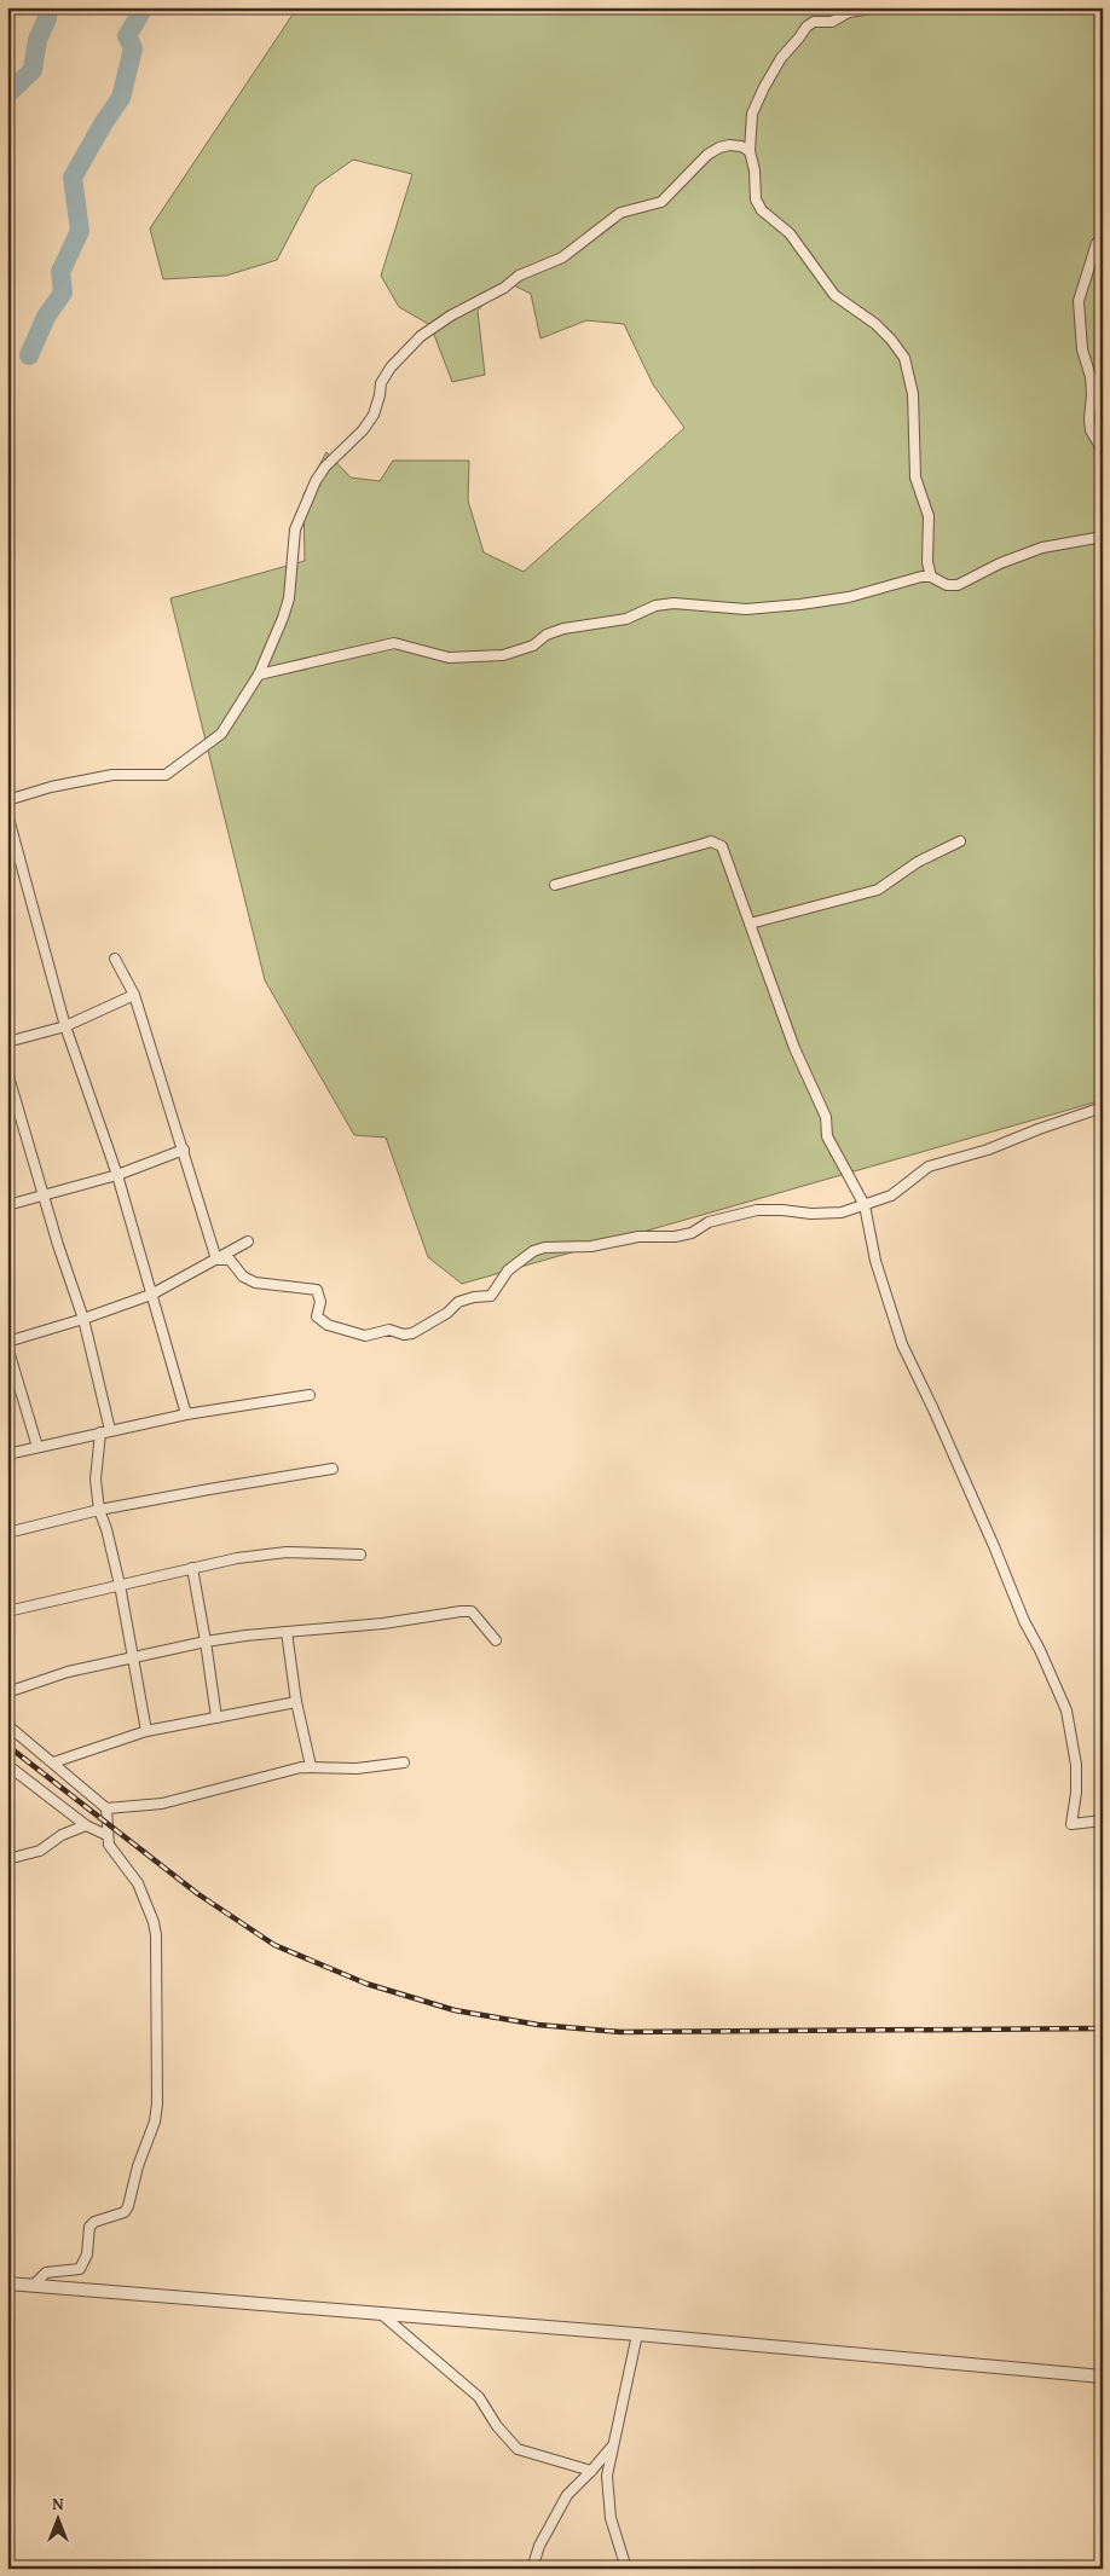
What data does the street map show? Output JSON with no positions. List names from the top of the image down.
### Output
{
  "north": "top"
}
